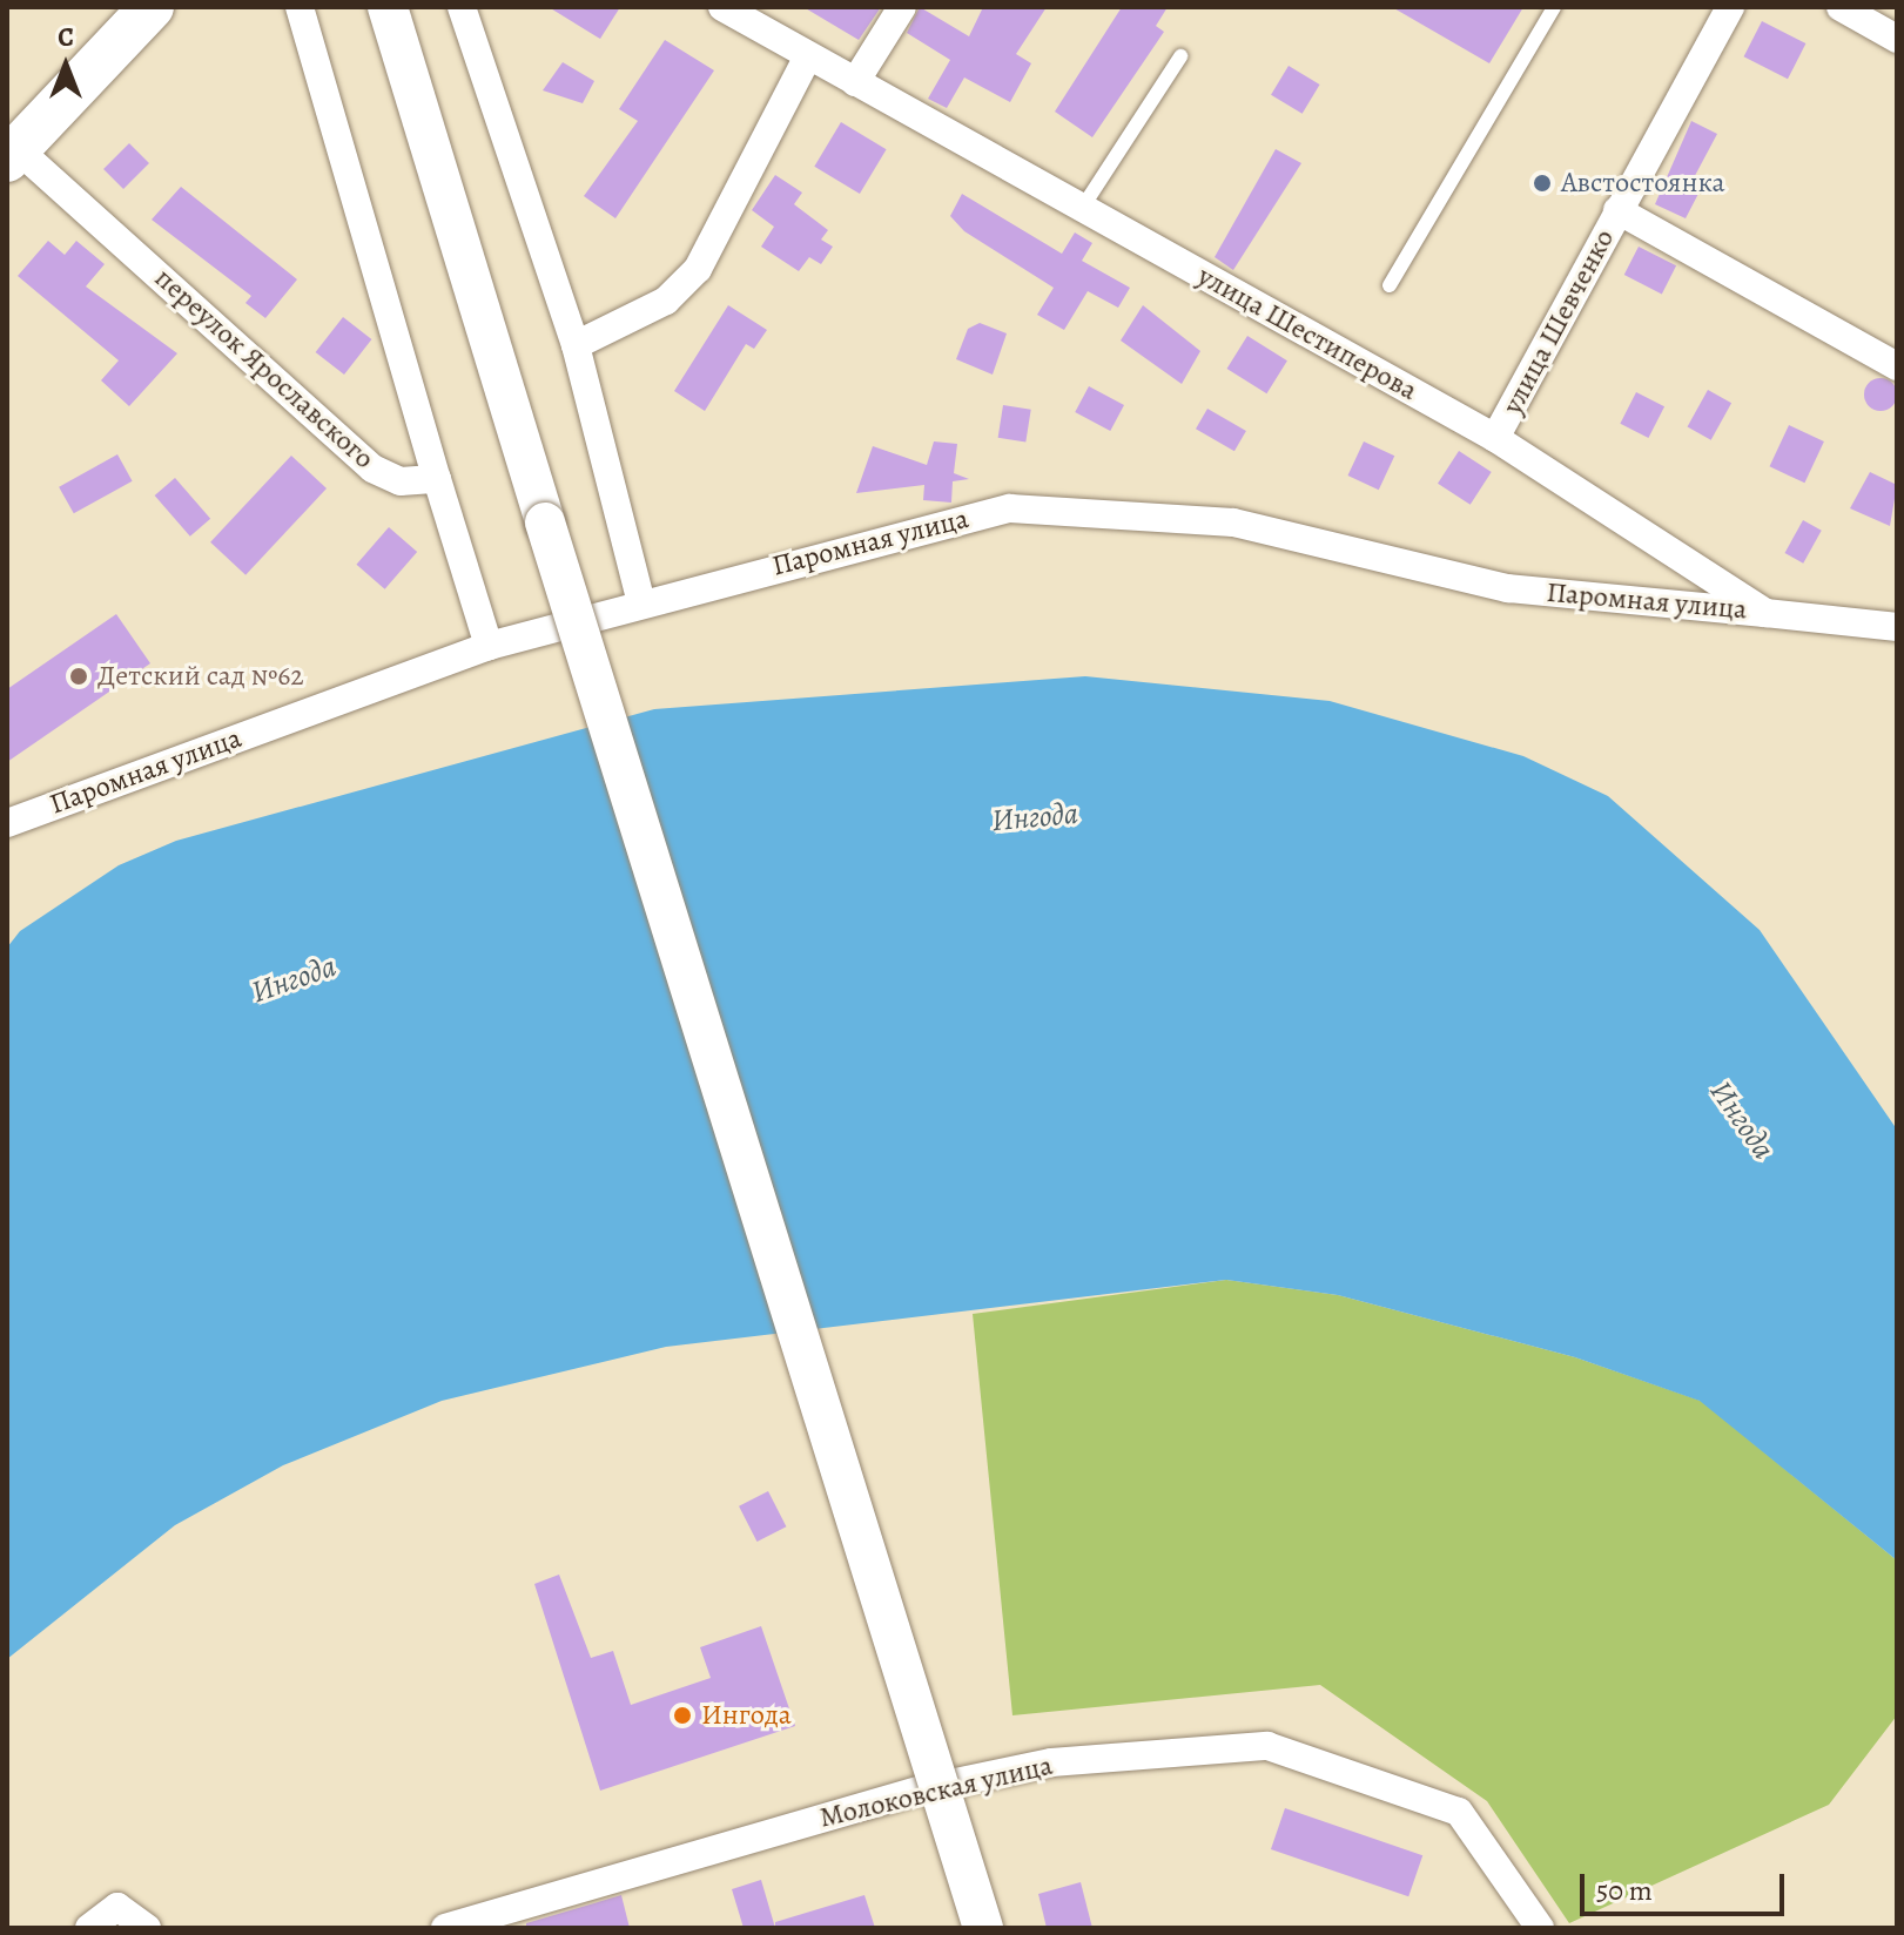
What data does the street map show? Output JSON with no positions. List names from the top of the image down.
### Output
{
  "streets": {
    "street": [
      "улица Шевченко",
      "улица Шестиперова",
      "переулок Ярославского",
      "Паромная улица",
      "Молоковская улица"
    ]
  },
  "crossings": [
    ["улица Шевченко", "улица Шестиперова"],
    ["улица Шестиперова", "Паромная улица"]
  ],
  "water": ["Ингода"],
  "places": ["Австостоянка", "Детский сад №62", "Ингода"],
  "scale_bar": "50 m",
  "north": "top"
}
